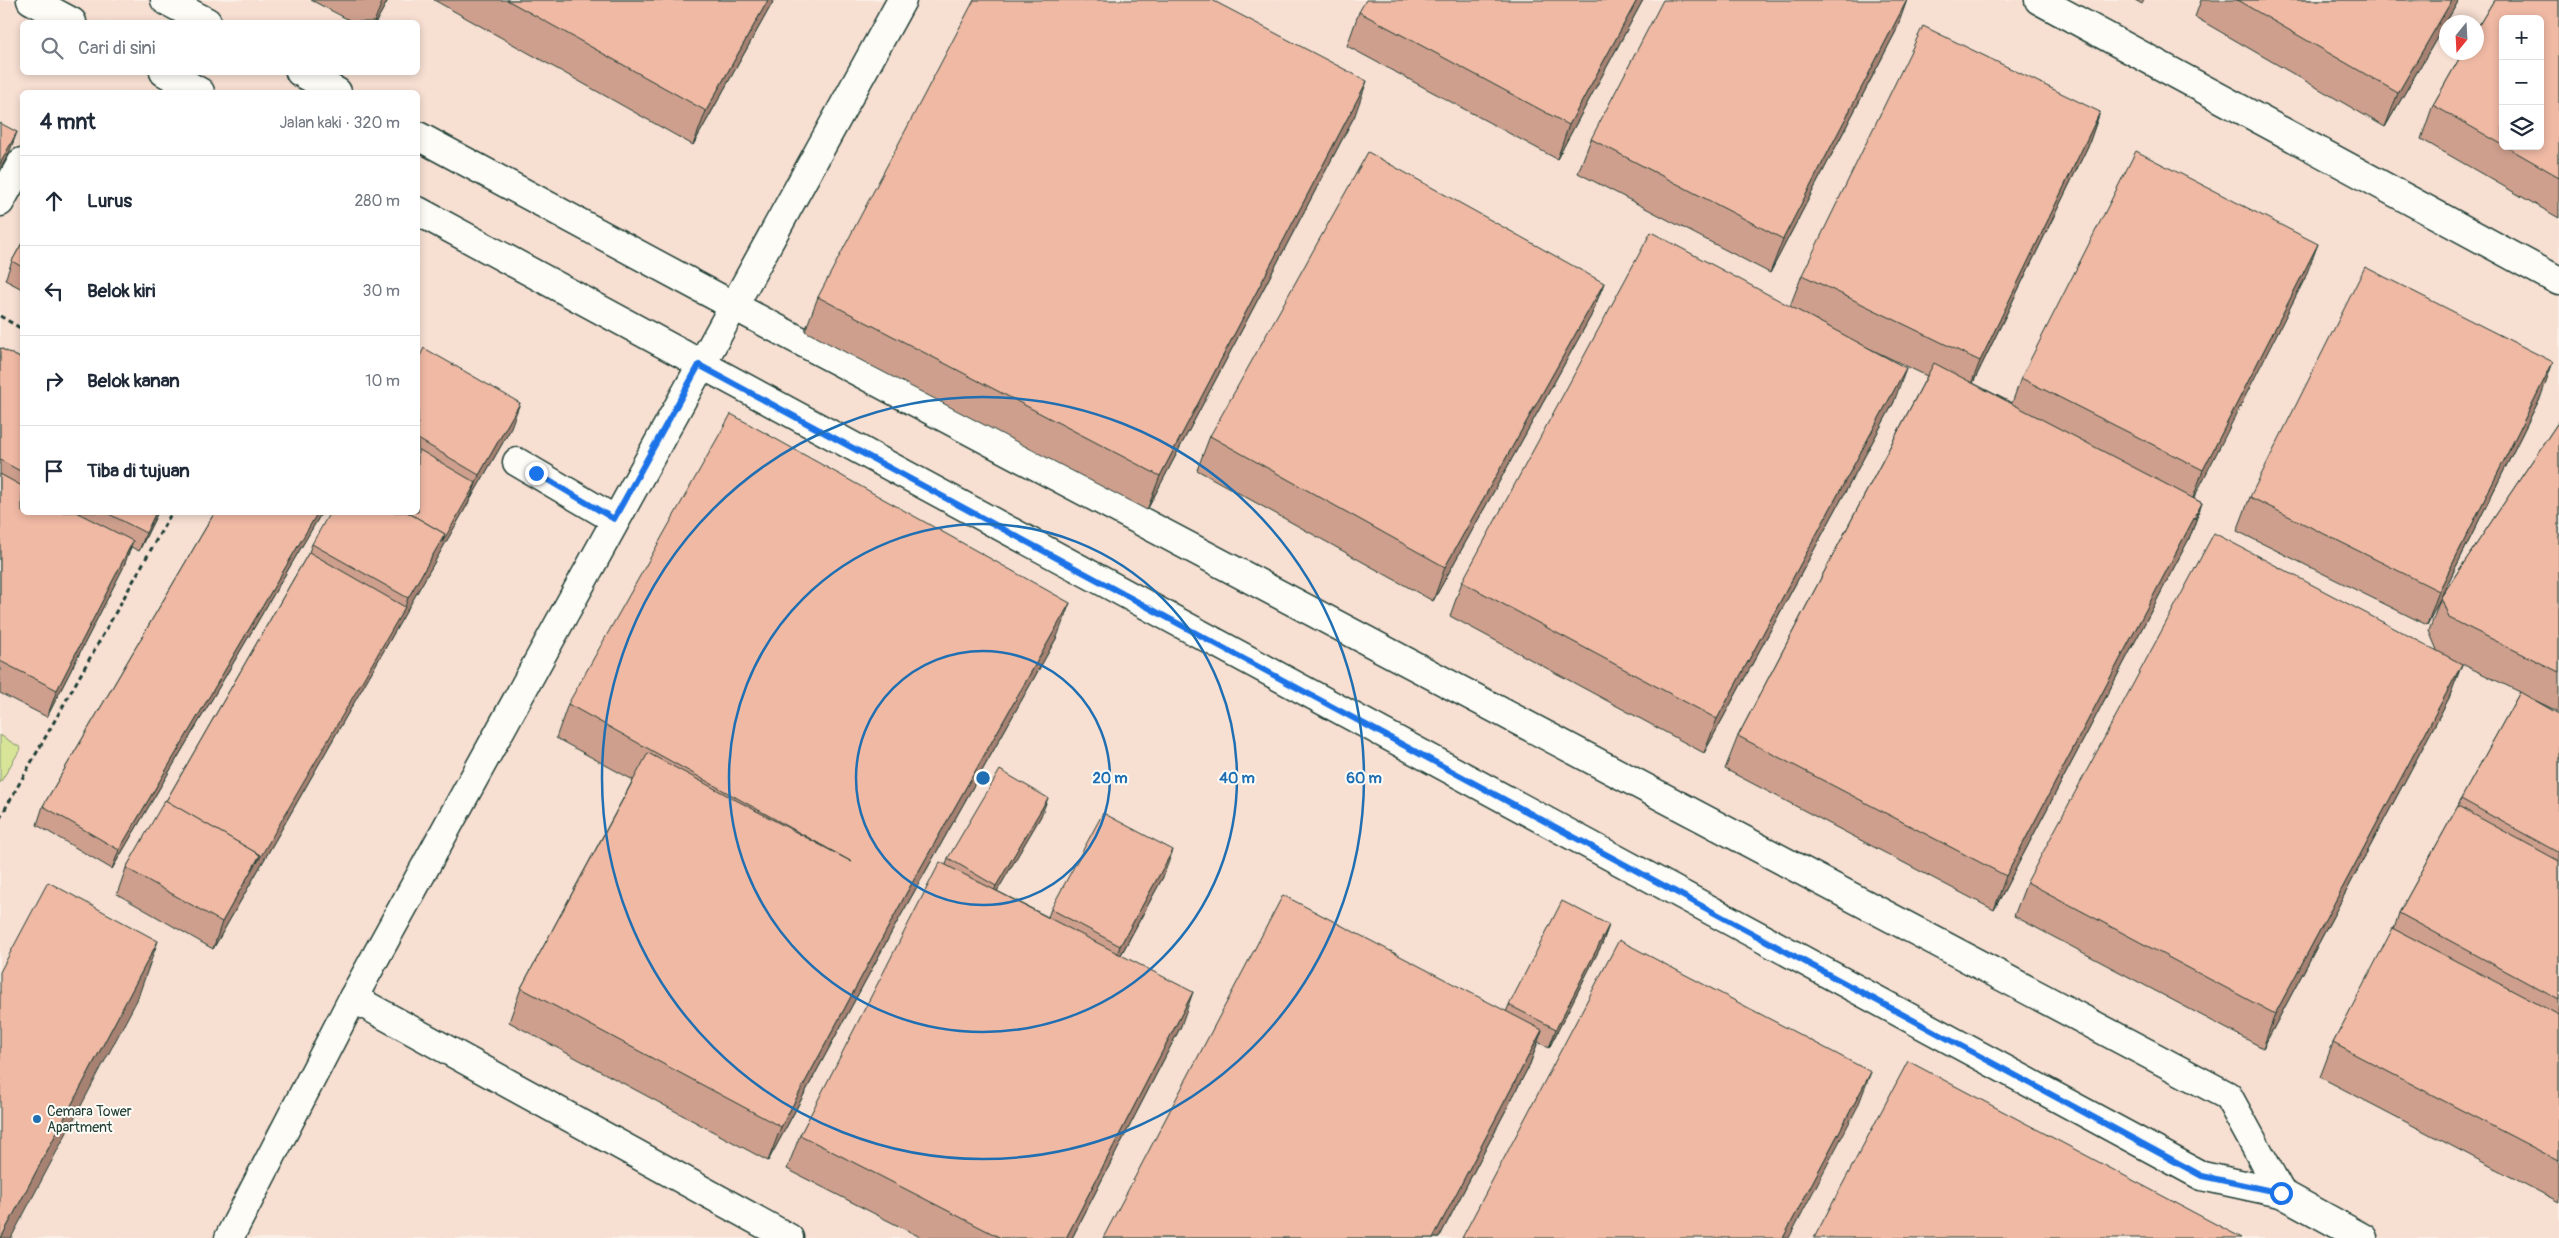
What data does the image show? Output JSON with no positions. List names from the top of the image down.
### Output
{
  "places": ["Cemara Tower Apartment"],
  "north": "bottom",
  "page": {
    "map_buttons": ["+", "−"],
    "search": "Cari di sini",
    "heading": ["4 mnt", "Jalan kaki · 320 m"],
    "list": [
      ["Lurus", "280 m"],
      ["Belok kiri", "30 m"],
      ["Belok kanan", "10 m"],
      "Tiba di tujuan"
    ]
  },
  "rings": ["20 m", "40 m", "60 m"]
}
